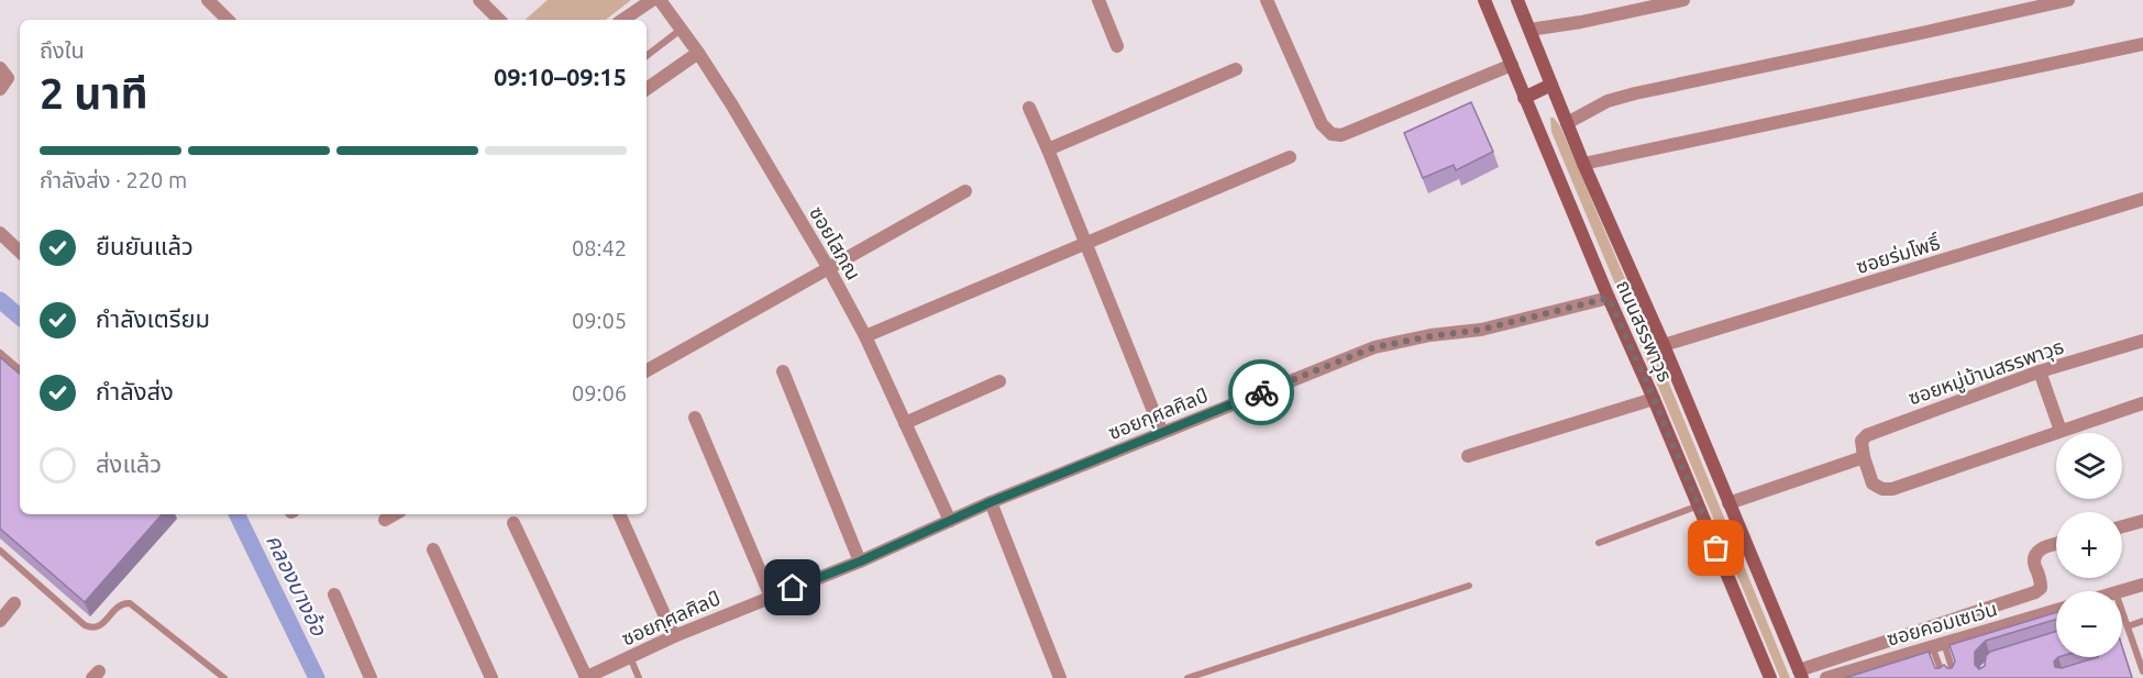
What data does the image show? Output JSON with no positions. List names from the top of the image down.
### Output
{
  "streets": {
    "main road": ["ถนนสรรพาวุธ"],
    "street": [
      "ซอยโสภณ",
      "ซอยร่มโพธิ์",
      "ซอยหมู่บ้านสรรพาวุธ",
      "ซอยกุศลศิลป์",
      "ซอยคอมเซเว่น"
    ]
  },
  "crossings": [
    ["ซอยโสภณ", "ซอยกุศลศิลป์"],
    ["ซอยร่มโพธิ์", "ถนนสรรพาวุธ"],
    ["ถนนสรรพาวุธ", "ซอยกุศลศิลป์"]
  ],
  "water": ["คลองบางอ้อ"],
  "page": {
    "heading": ["2 นาที", "ถึงใน", "09:10–09:15"],
    "bar": "กำลังส่ง · 220 m",
    "list": [
      ["ยืนยันแล้ว", "08:42"],
      ["กำลังเตรียม", "09:05"],
      ["กำลังส่ง", "09:06"],
      "ส่งแล้ว"
    ],
    "map_buttons": ["+", "−"]
  }
}
